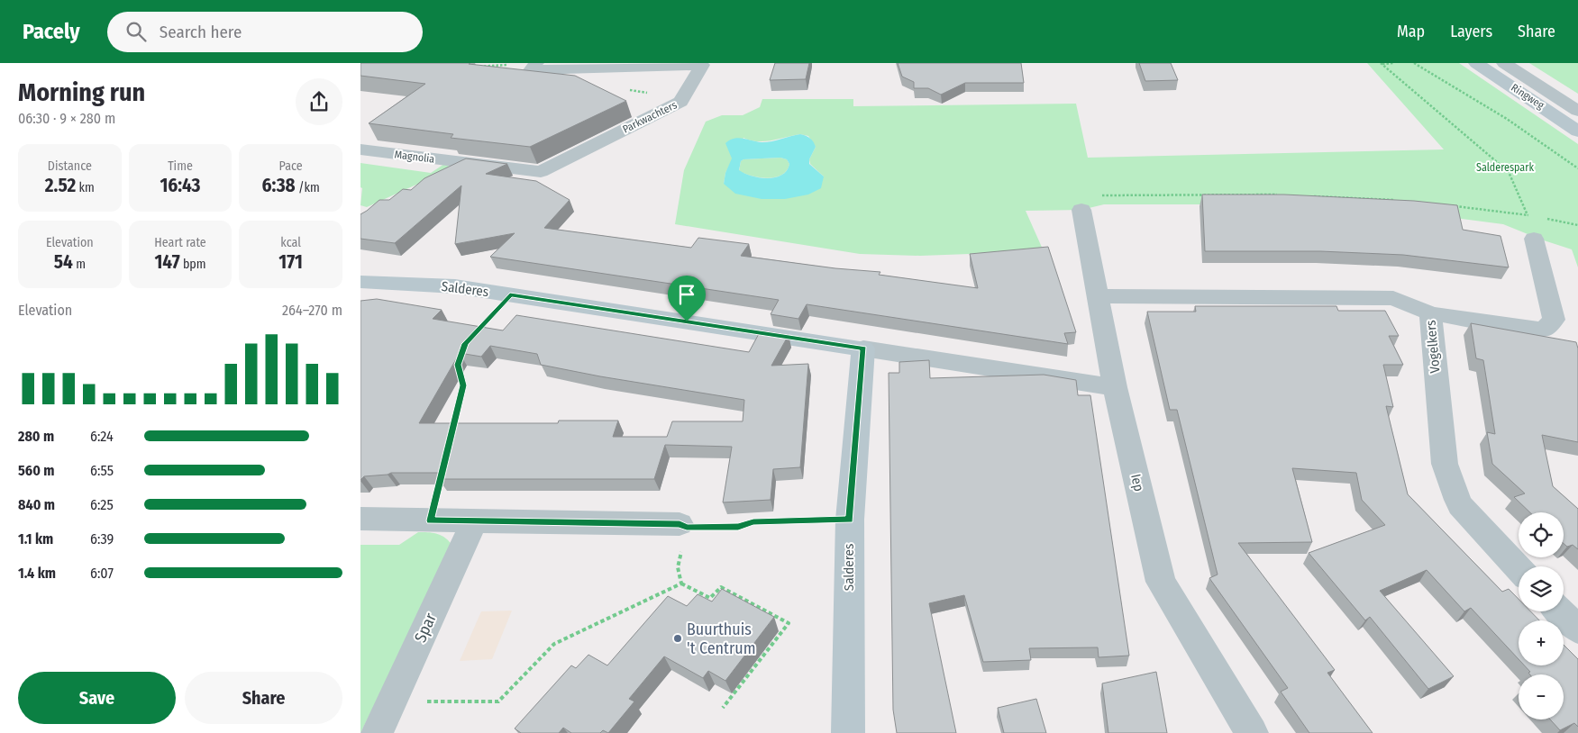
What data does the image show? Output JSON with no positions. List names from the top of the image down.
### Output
{
  "streets": {
    "street": [
      "Ringweg",
      "Parkwachters",
      "Magnolia",
      "Salderes",
      "Vogelkers",
      "Iep",
      "Spar"
    ]
  },
  "crossings": [
    ["Parkwachters", "Magnolia"],
    ["Salderes", "Iep"],
    ["Vogelkers", "Iep"]
  ],
  "parks": ["Salderespark"],
  "places": ["Buurthuis 't Centrum"],
  "page": {
    "header": "Pacely",
    "search": "Search here",
    "nav": ["Map", "Layers", "Share"],
    "heading": ["Morning run", "06:30 · 9 × 280 m"],
    "stats": [
      ["Distance", "2.52 km"],
      ["Time", "16:43"],
      ["Pace", "6:38 /km"],
      ["Elevation", "54 m"],
      ["Heart rate", "147 bpm"],
      ["kcal", "171"]
    ],
    "chart": ["Elevation", "264–270 m"],
    "list": [
      {
        "name": "280 m",
        "note": "6:24"
      },
      {
        "name": "560 m",
        "note": "6:55"
      },
      {
        "name": "840 m",
        "note": "6:25"
      },
      {
        "name": "1.1 km",
        "note": "6:39"
      },
      {
        "name": "1.4 km",
        "note": "6:07"
      }
    ],
    "map_buttons": ["+", "−"],
    "buttons": ["Save", "Share"]
  }
}
